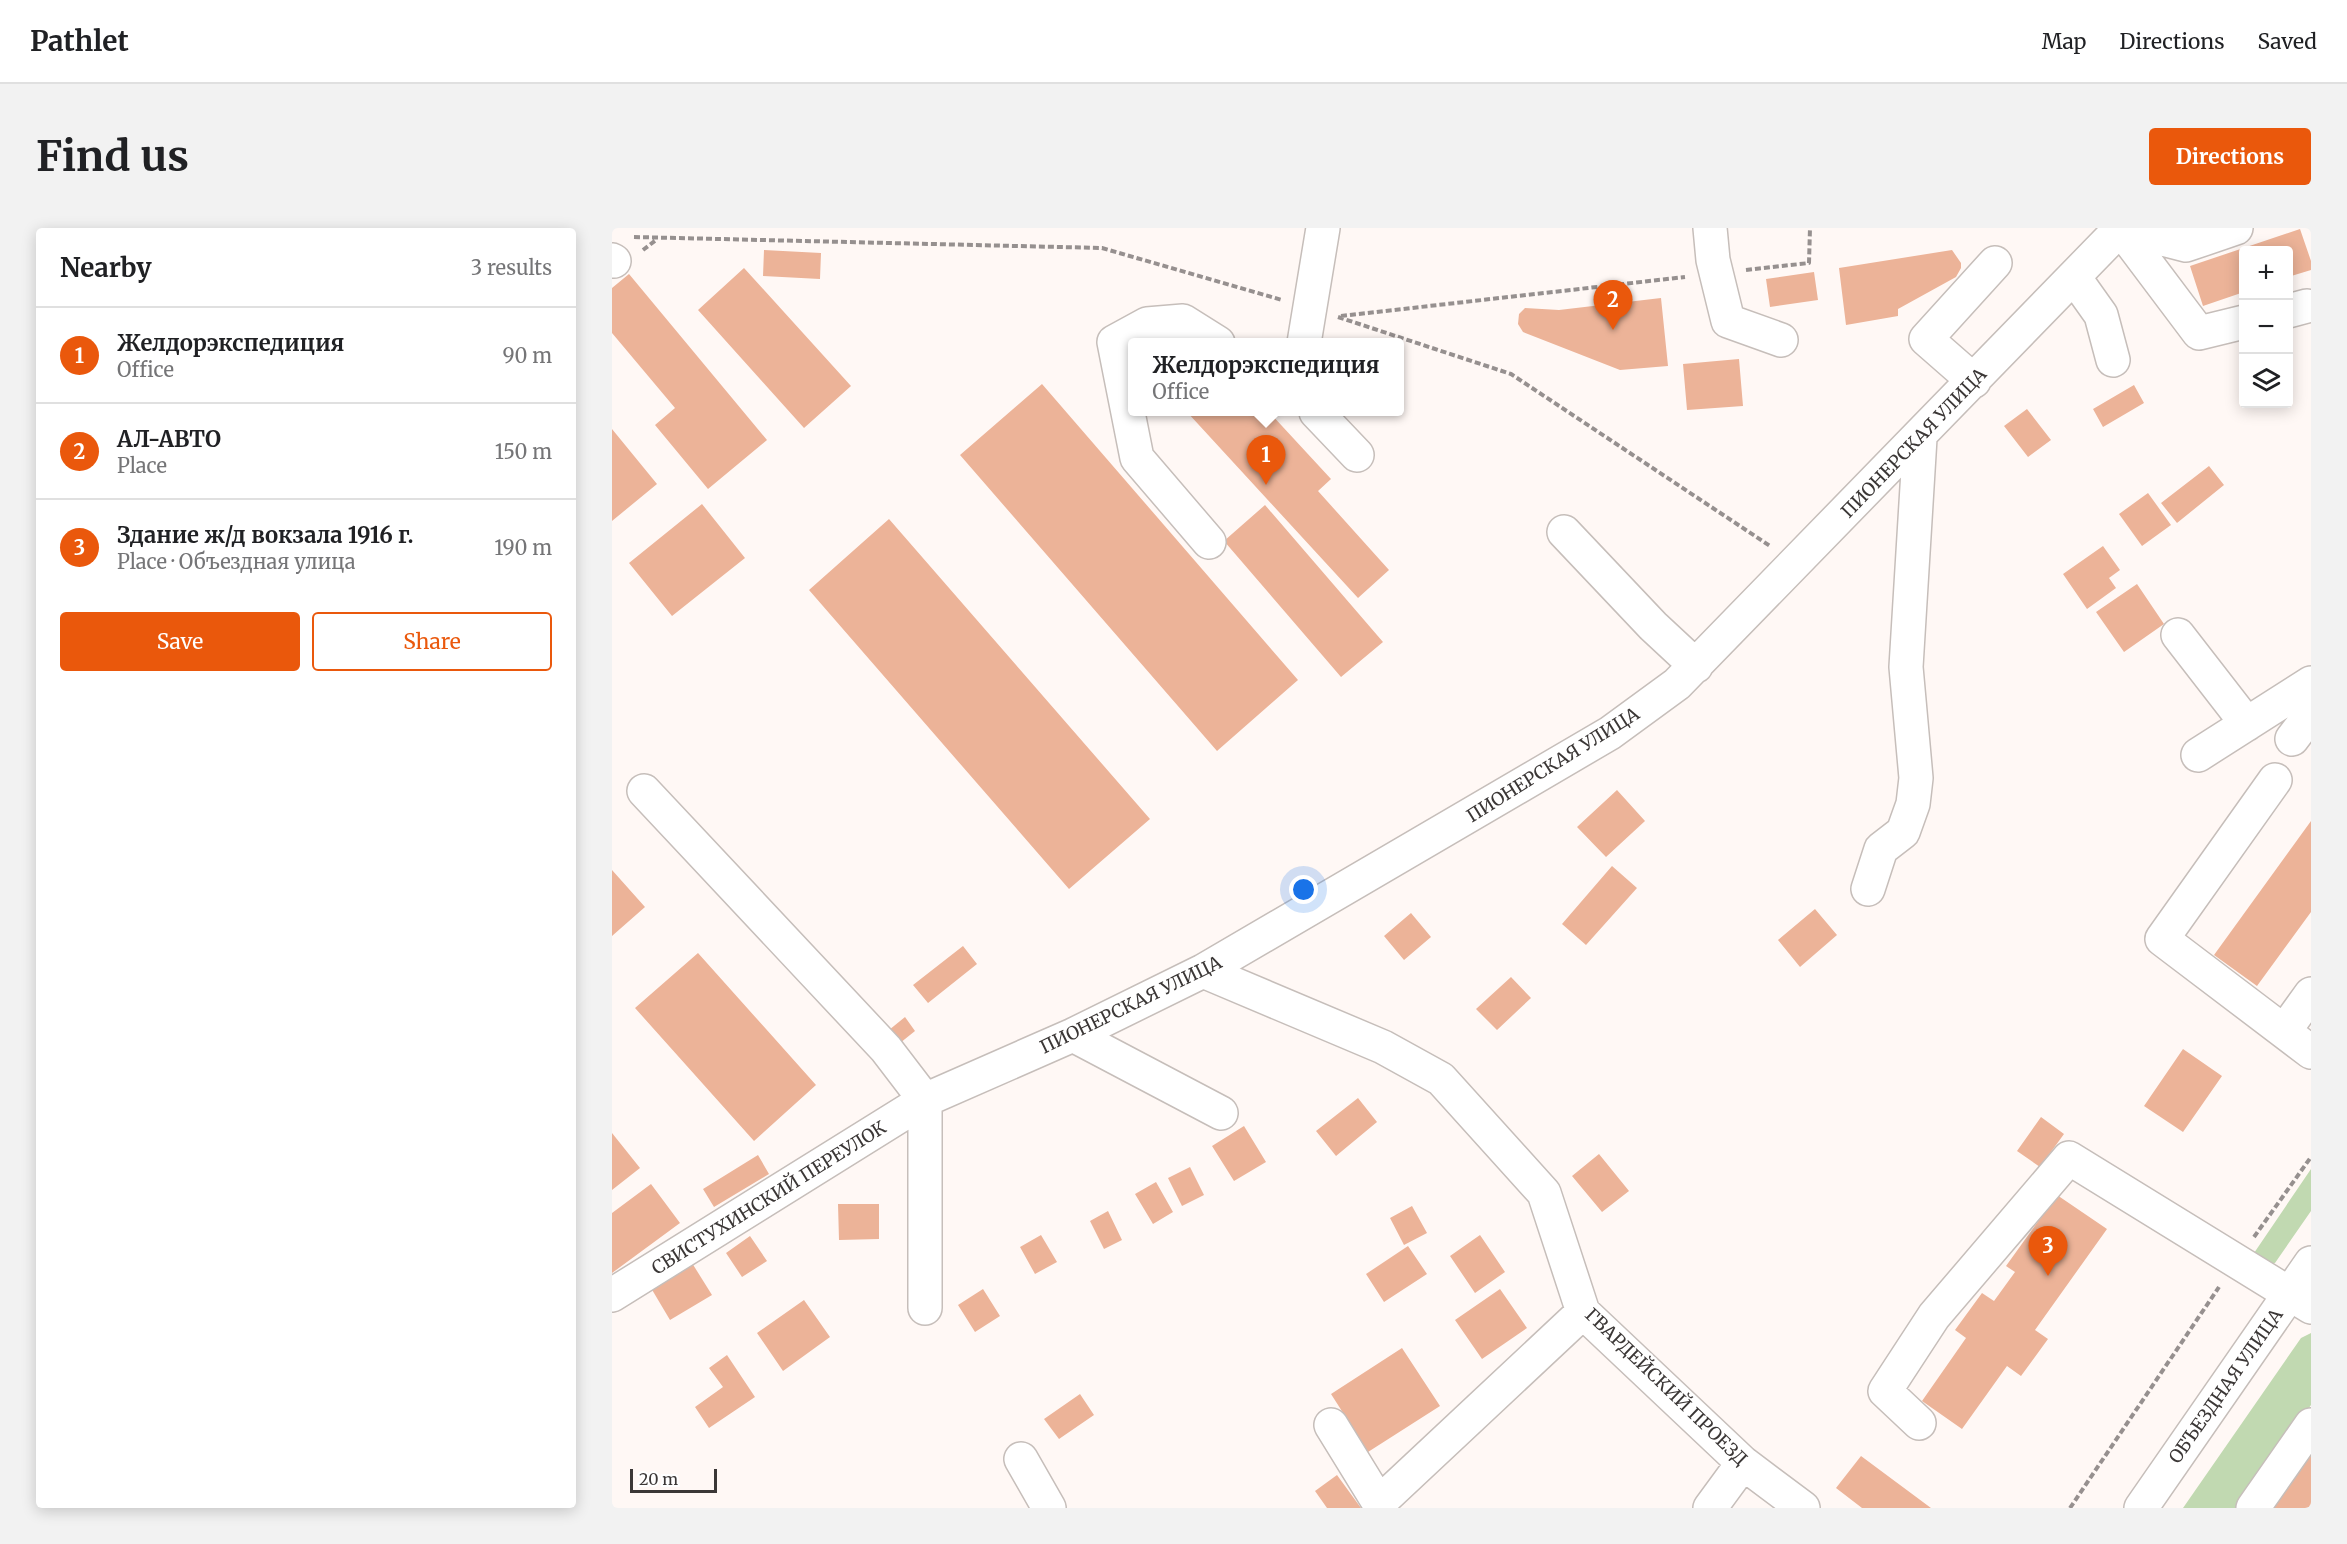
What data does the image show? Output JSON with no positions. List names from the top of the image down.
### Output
{
  "streets": {
    "street": [
      "ПИОНЕРСКАЯ УЛИЦА",
      "СВИСТУХИНСКИЙ ПЕРЕУЛОК",
      "ОБЪЕЗДНАЯ УЛИЦА",
      "ГВАРДЕЙСКИЙ ПРОЕЗД"
    ]
  },
  "crossings": [
    ["ПИОНЕРСКАЯ УЛИЦА", "СВИСТУХИНСКИЙ ПЕРЕУЛОК"],
    ["ПИОНЕРСКАЯ УЛИЦА", "ГВАРДЕЙСКИЙ ПРОЕЗД"]
  ],
  "scale_bar": "20 m",
  "page": {
    "header": "Pathlet",
    "nav": ["Map", "Directions", "Saved"],
    "buttons": [
      "Directions",
      ["Save", "Share"]
    ],
    "title": "Find us",
    "heading": ["Nearby", "3 results"],
    "map_buttons": ["+", "−"],
    "pins": ["2", "1", "3"],
    "list": [
      {
        "mark": "1",
        "name": "Желдорэкспедиция",
        "note": "Office",
        "value": "90 m"
      },
      {
        "mark": "2",
        "name": "АЛ-АВТО",
        "note": "Place",
        "value": "150 m"
      },
      {
        "mark": "3",
        "name": "Здание ж/д вокзала 1916 г.",
        "note": "Place · Объездная улица",
        "value": "190 m"
      }
    ],
    "popup": ["Желдорэкспедиция", "Office"],
    "scale": "20 m"
  }
}
